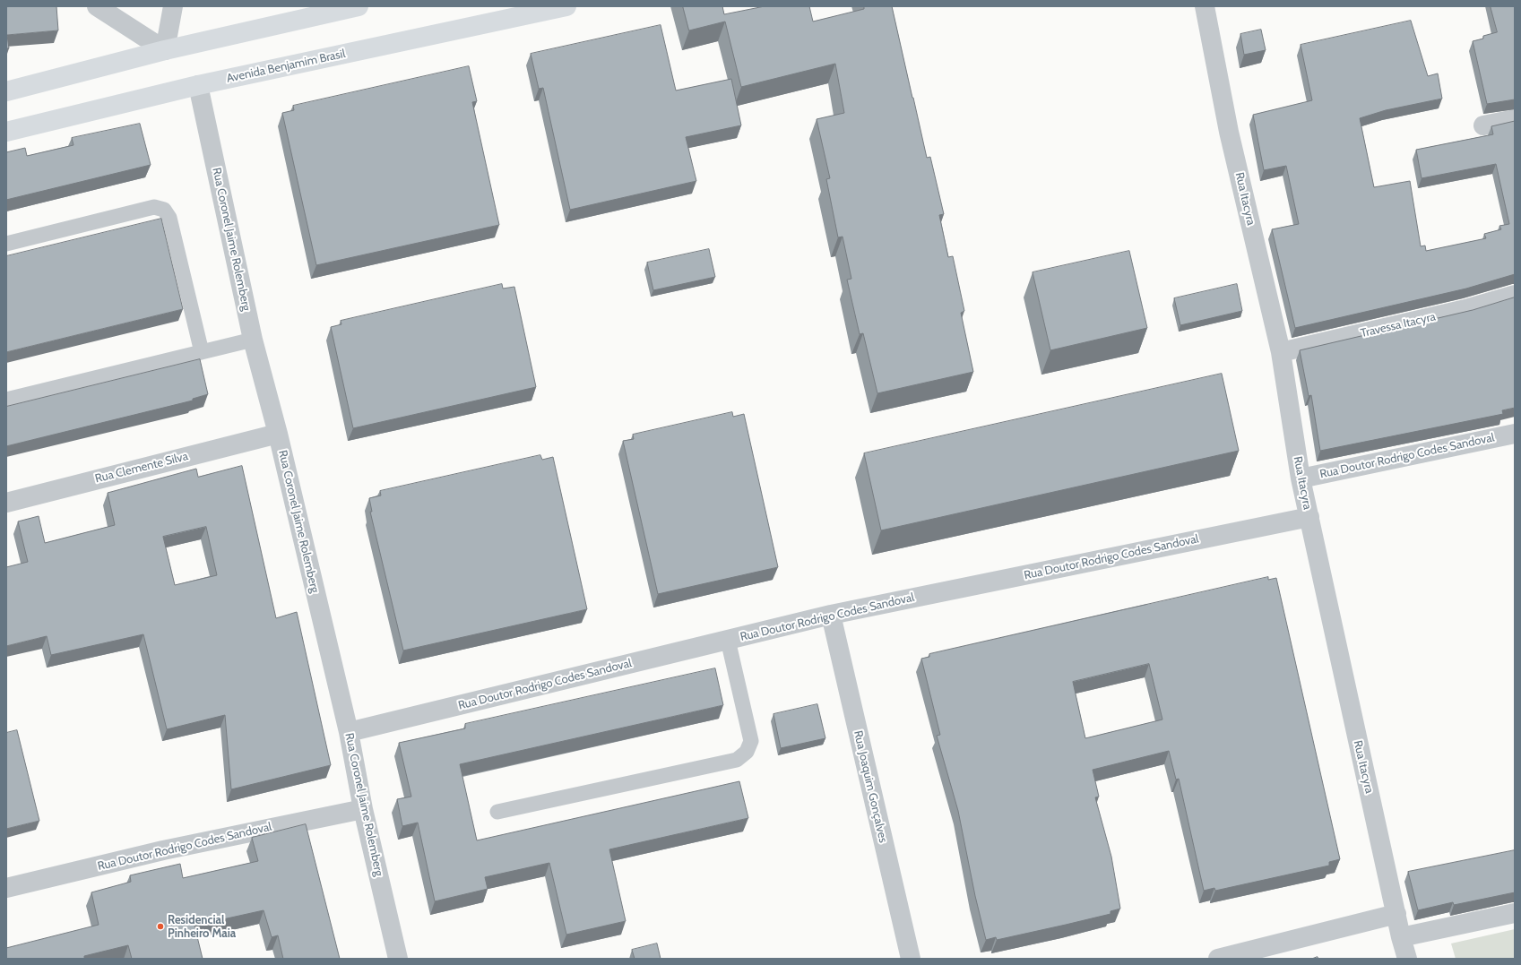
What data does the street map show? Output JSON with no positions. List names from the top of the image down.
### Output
{
  "streets": {
    "main road": ["Avenida Benjamim Brasil"],
    "street": [
      "Rua Itacyra",
      "Rua Coronel Jaime Rolemberg",
      "Travessa Itacyra",
      "Rua Doutor Rodrigo Codes Sandoval",
      "Rua Clemente Silva",
      "Rua Joaquim Gonçalves"
    ]
  },
  "crossings": [
    ["Avenida Benjamim Brasil", "Rua Coronel Jaime Rolemberg"],
    ["Rua Itacyra", "Travessa Itacyra"],
    ["Rua Itacyra", "Rua Doutor Rodrigo Codes Sandoval"],
    ["Rua Coronel Jaime Rolemberg", "Rua Doutor Rodrigo Codes Sandoval"],
    ["Rua Coronel Jaime Rolemberg", "Rua Clemente Silva"],
    ["Rua Doutor Rodrigo Codes Sandoval", "Rua Joaquim Gonçalves"]
  ],
  "places": ["Residencial Pinheiro Maia"]
}
